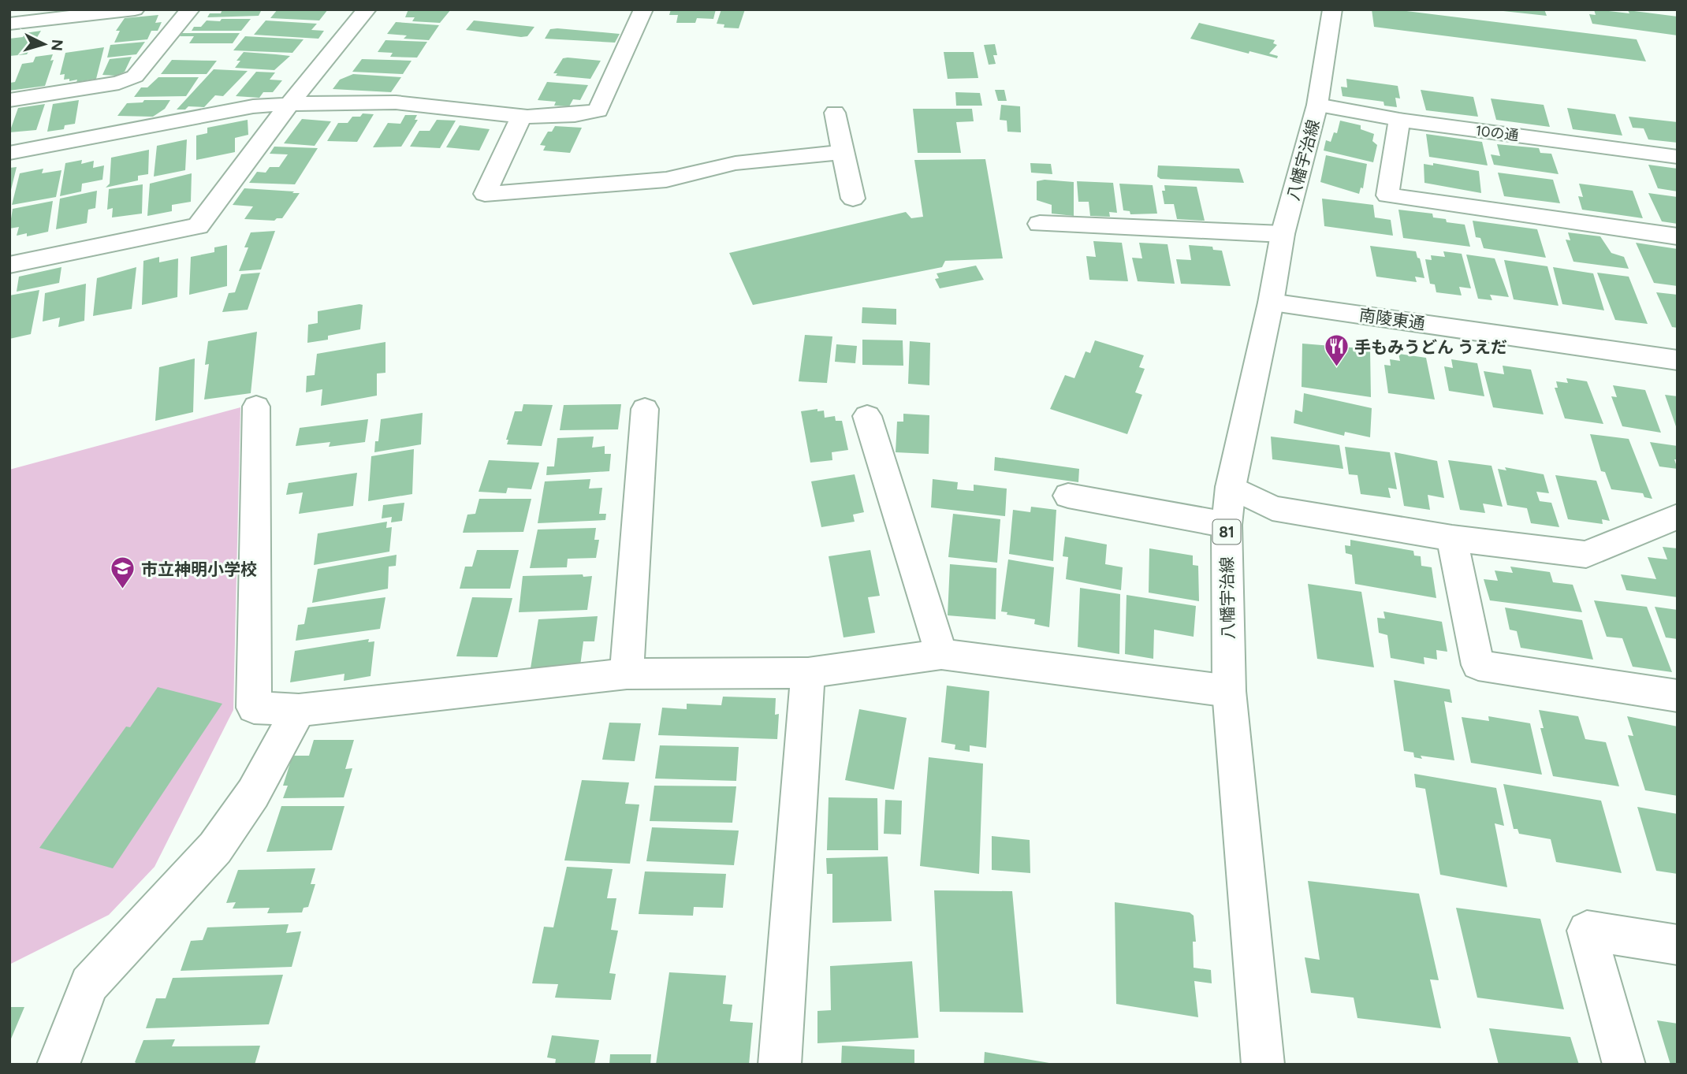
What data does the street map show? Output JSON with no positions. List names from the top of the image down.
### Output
{
  "streets": {
    "street": [
      "10の通",
      "八幡宇治線",
      "南陵東通",
      "81"
    ]
  },
  "crossings": [
    ["10の通", "八幡宇治線"],
    ["八幡宇治線", "南陵東通"]
  ],
  "places": {
    "restaurant": ["手もみうどん うえだ"],
    "school or university": ["市立神明小学校"]
  },
  "north": "right"
}
